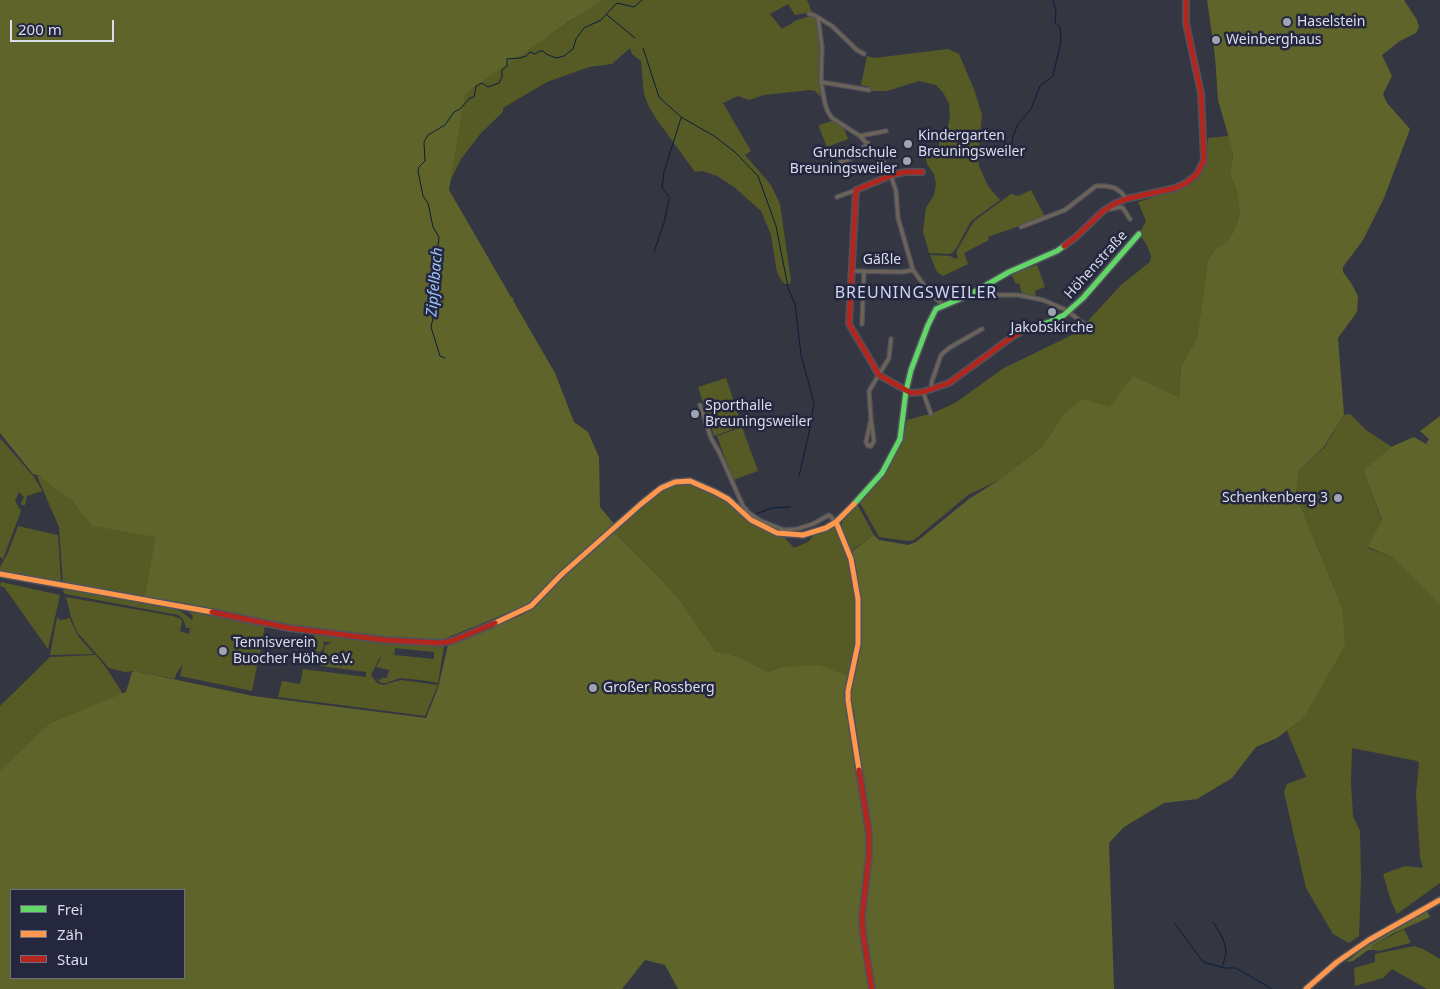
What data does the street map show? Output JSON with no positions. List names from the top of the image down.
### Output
{
  "streets": {
    "street": ["Gäßle", "Höhenstraße"]
  },
  "districts": ["BREUNINGSWEILER"],
  "water": ["Zipfelbach"],
  "places": [
    "Haselstein",
    "Weinberghaus",
    "Kindergarten Breuningsweiler",
    "Grundschule Breuningsweiler",
    "Jakobskirche",
    "Sporthalle Breuningsweiler",
    "Schenkenberg 3",
    "Tennisverein Buocher Höhe e.V.",
    "Großer Rossberg"
  ],
  "legend": ["Frei", "Zäh", "Stau"],
  "scale_bar": "200 m"
}
